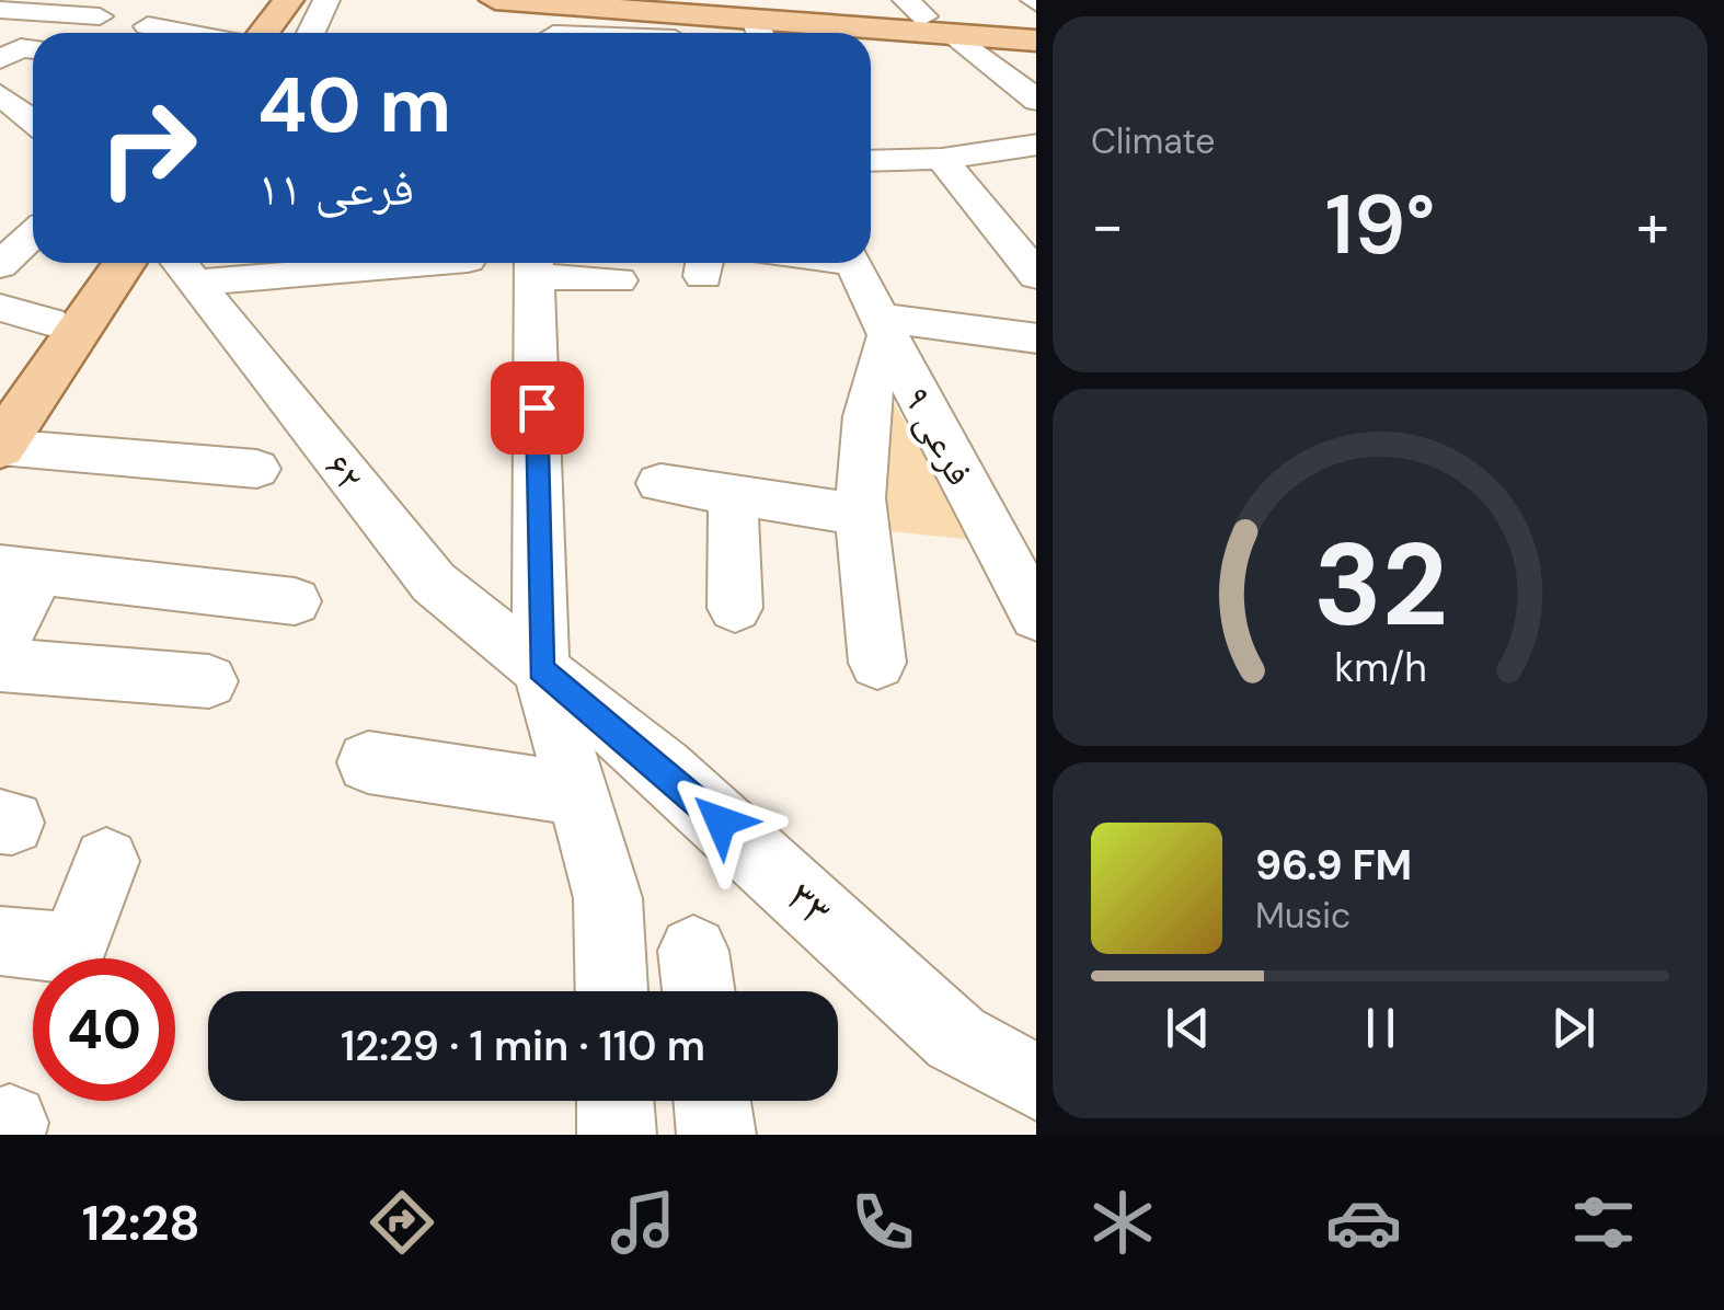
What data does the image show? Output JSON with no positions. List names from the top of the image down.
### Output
{
  "streets": {
    "street": ["فرعی ۹", "۶۲", "۳۳"]
  },
  "crossings": [
    ["۶۲", "۳۳"]
  ],
  "page": {
    "tile": "Climate",
    "turn": ["40 m", "فرعی ۱۱"],
    "heat": ["−", "19°", "+"],
    "song": ["96.9 FM", "Music"],
    "limit": "40",
    "trip": "12:29 · 1 min · 110 m",
    "tabs": "12:28",
    "gauge": ["32", "km/h"]
  }
}
